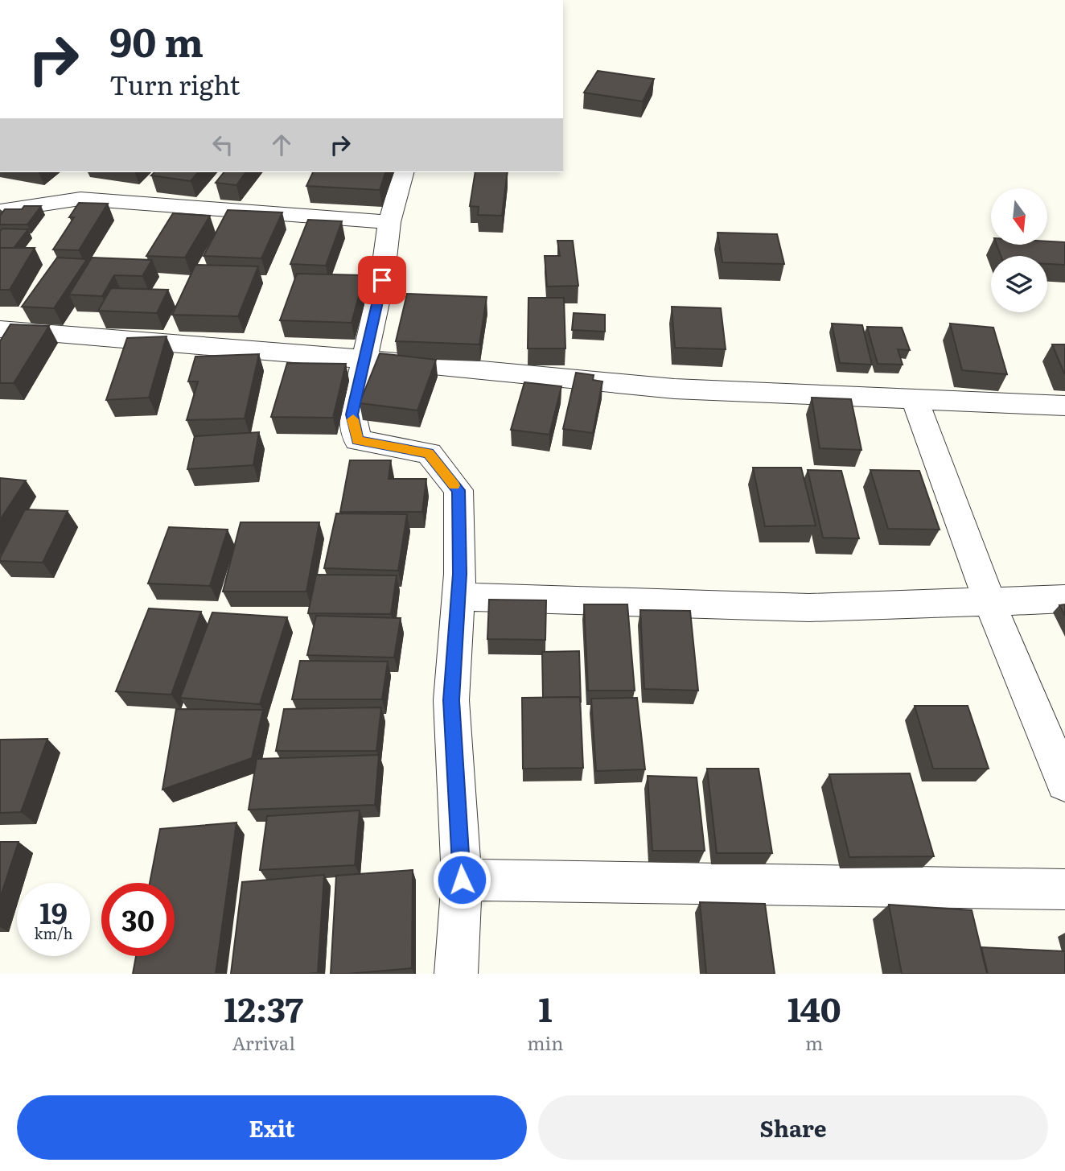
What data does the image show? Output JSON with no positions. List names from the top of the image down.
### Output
{
  "north": "bottom",
  "page": {
    "turn": ["90 m", "Turn right"],
    "speed": "19 km/h",
    "limit": "30",
    "eta": [
      "12:37",
      "Arrival",
      "1",
      "min",
      "140",
      "m"
    ],
    "buttons": ["Exit", "Share"]
  }
}
